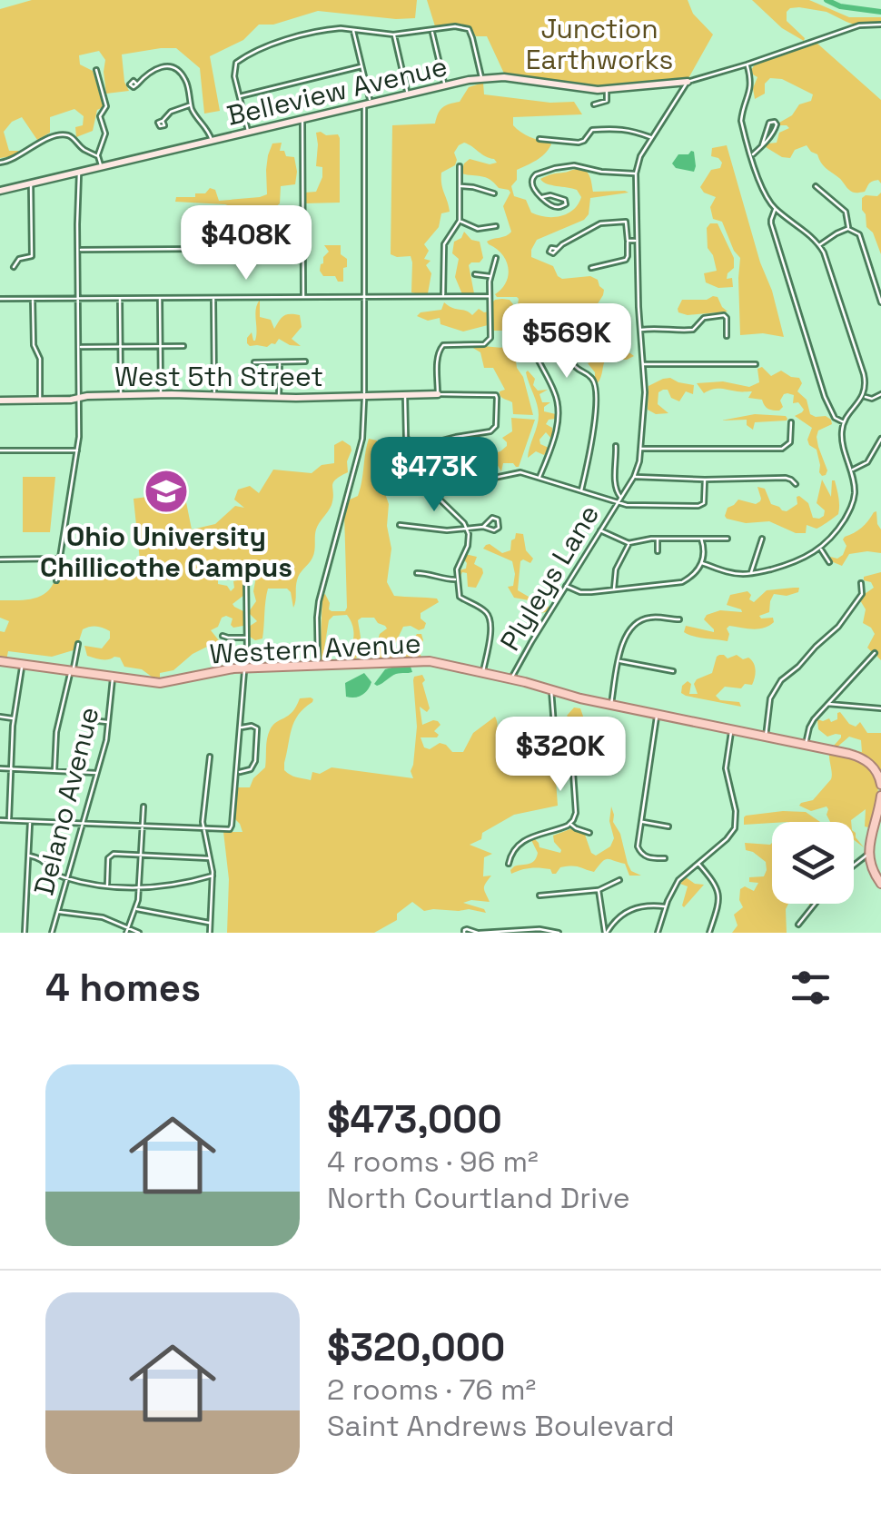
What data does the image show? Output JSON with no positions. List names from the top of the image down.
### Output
{
  "streets": {
    "main road": ["Western Avenue"],
    "street": [
      "Belleview Avenue",
      "West 5th Street",
      "Plyleys Lane",
      "Delano Avenue"
    ]
  },
  "crossings": [
    ["Belleview Avenue", "Plyleys Lane"],
    ["Plyleys Lane", "Western Avenue"],
    ["Western Avenue", "Delano Avenue"]
  ],
  "parks": ["Junction Earthworks"],
  "places": {
    "school or university": ["Ohio University Chillicothe Campus"]
  },
  "page": {
    "price": [
      "$408K",
      "$569K",
      "$473K",
      "$320K"
    ],
    "heading": "4 homes",
    "list": [
      {
        "name": "$473,000",
        "note": "4 rooms · 96 m² · North Courtland Drive"
      },
      {
        "name": "$320,000",
        "note": "2 rooms · 76 m² · Saint Andrews Boulevard"
      }
    ]
  }
}
